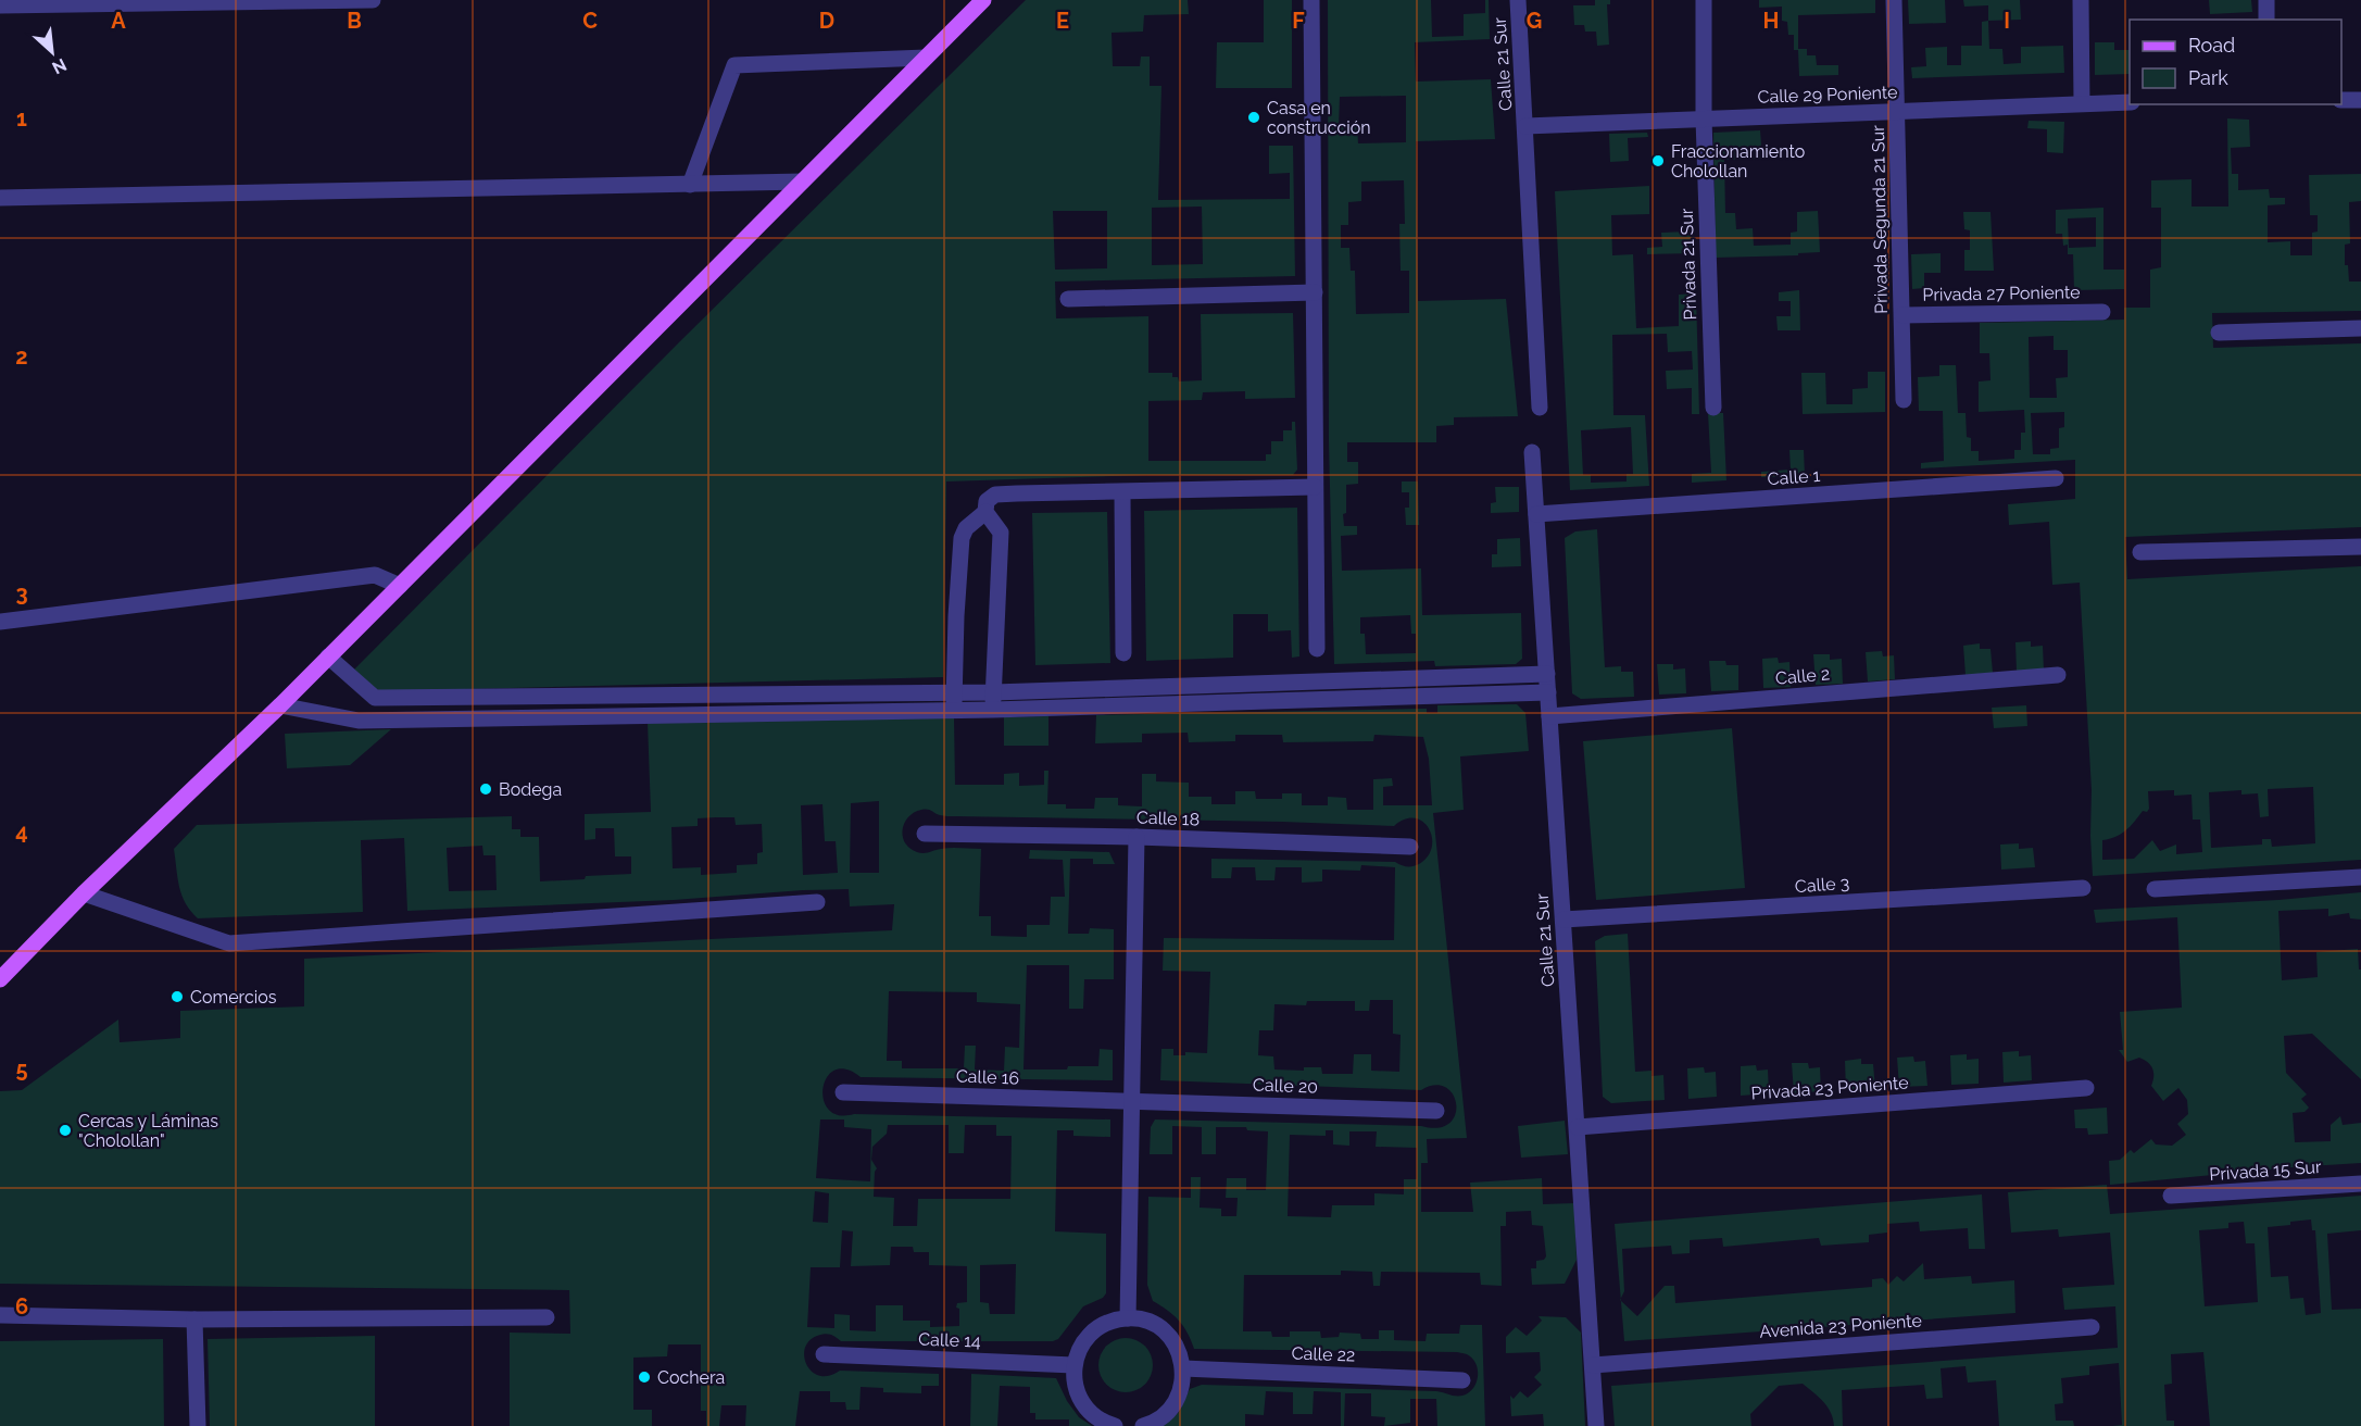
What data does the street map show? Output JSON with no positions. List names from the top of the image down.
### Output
{
  "streets": {
    "street": [
      "Calle 21 Sur",
      "Calle 29 Poniente",
      "Privada Segunda 21 Sur",
      "Privada 21 Sur",
      "Privada 27 Poniente",
      "Calle 1",
      "Calle 2",
      "Calle 18",
      "Calle 3",
      "Calle 16",
      "Calle 20",
      "Privada 23 Poniente",
      "Privada 15 Sur",
      "Avenida 23 Poniente",
      "Calle 14",
      "Calle 22"
    ]
  },
  "crossings": [
    ["Calle 21 Sur", "Calle 29 Poniente"],
    ["Calle 21 Sur", "Calle 1"],
    ["Calle 21 Sur", "Calle 2"],
    ["Calle 21 Sur", "Calle 3"],
    ["Calle 21 Sur", "Privada 23 Poniente"],
    ["Calle 21 Sur", "Avenida 23 Poniente"],
    ["Calle 29 Poniente", "Privada Segunda 21 Sur"],
    ["Calle 29 Poniente", "Privada 21 Sur"],
    ["Privada Segunda 21 Sur", "Privada 27 Poniente"],
    ["Calle 16", "Calle 20"]
  ],
  "places": [
    "Casa en construcción",
    "Fraccionamiento Cholollan",
    "Bodega",
    "Comercios",
    "Cercas y Láminas \"Cholollan\"",
    "Cochera"
  ],
  "legend": ["Road", "Park"],
  "north": "bottom right",
  "grid": {
    "columns": [
      "A",
      "B",
      "C",
      "D",
      "E",
      "F",
      "G",
      "H",
      "I"
    ],
    "rows": [
      "1",
      "2",
      "3",
      "4",
      "5",
      "6"
    ]
  }
}
